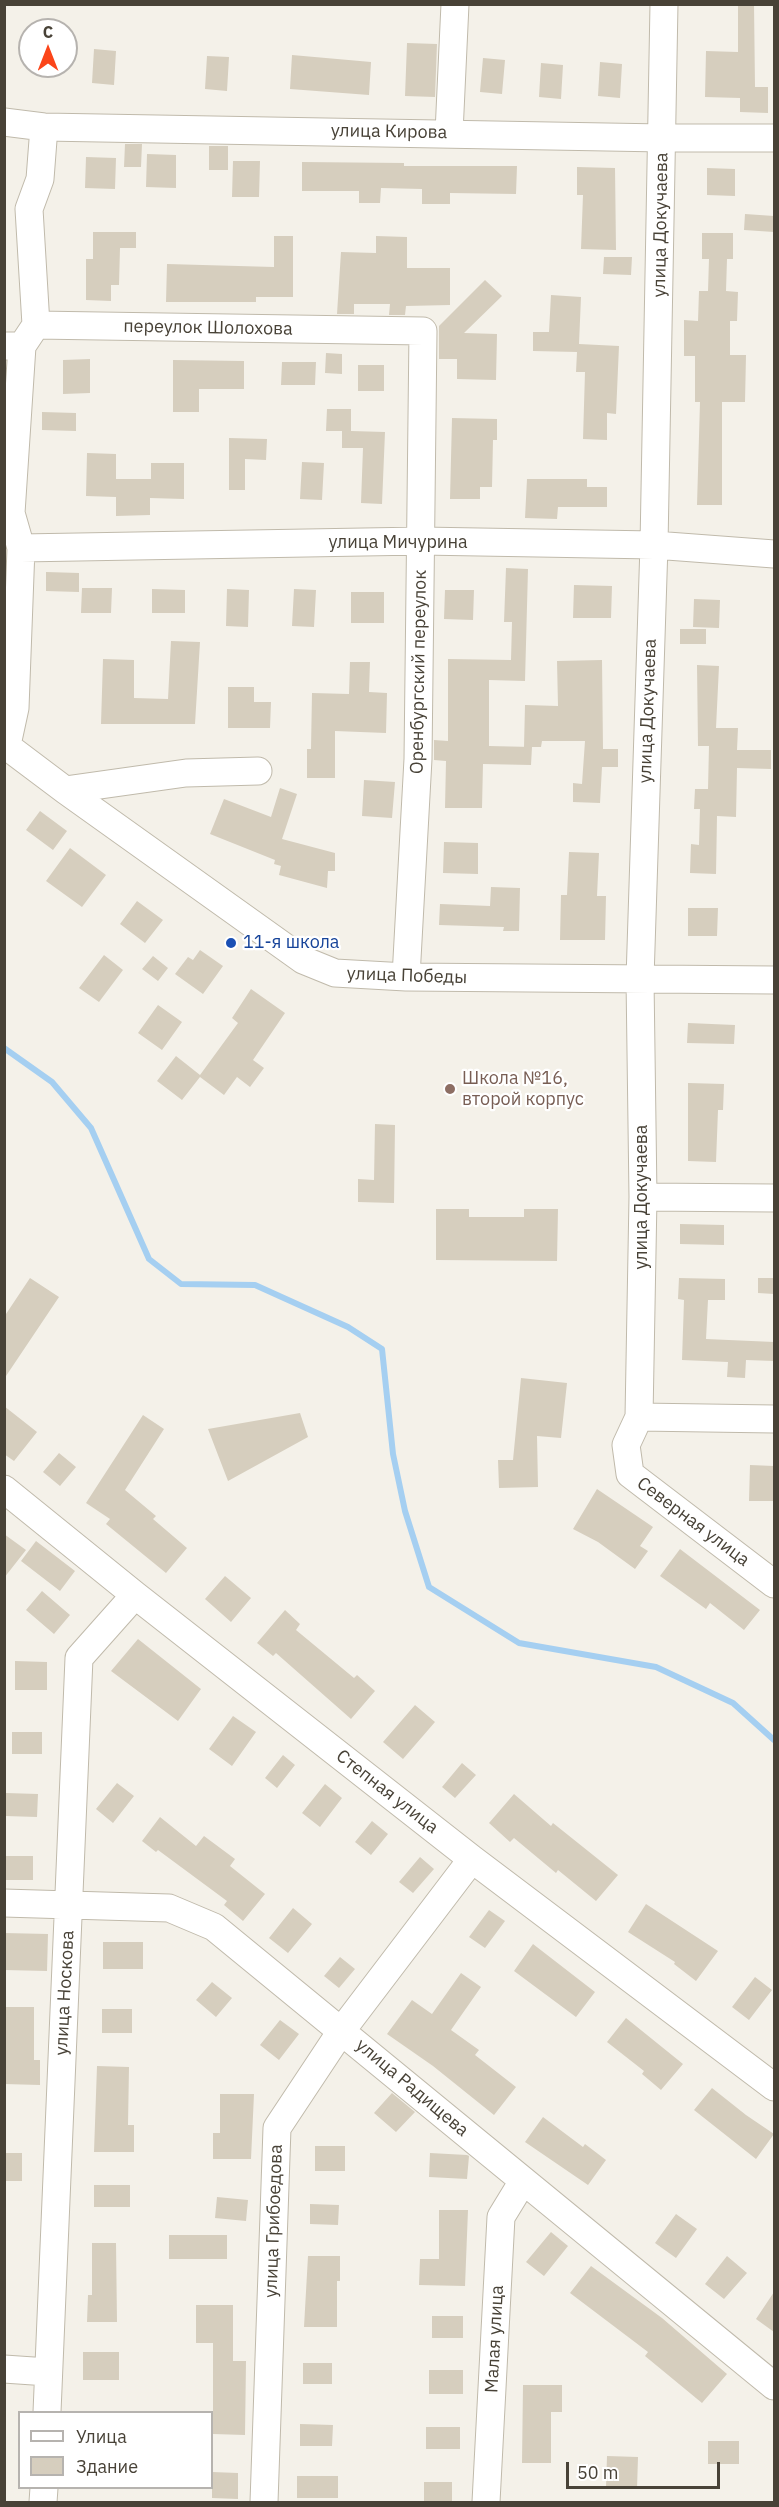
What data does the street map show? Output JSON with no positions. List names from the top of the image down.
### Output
{
  "streets": {
    "street": [
      "улица Кирова",
      "улица Докучаева",
      "переулок Шолохова",
      "улица Мичурина",
      "Оренбургский переулок",
      "улица Победы",
      "Северная улица",
      "Степная улица",
      "улица Носкова",
      "улица Радищева",
      "улица Грибоедова",
      "Малая улица"
    ]
  },
  "crossings": [
    ["улица Кирова", "улица Докучаева"],
    ["улица Докучаева", "улица Мичурина"],
    ["улица Докучаева", "улица Победы"],
    ["улица Докучаева", "Северная улица"],
    ["переулок Шолохова", "Оренбургский переулок"],
    ["улица Мичурина", "Оренбургский переулок"],
    ["Оренбургский переулок", "улица Победы"],
    ["Степная улица", "улица Носкова"],
    ["Степная улица", "улица Грибоедова"],
    ["улица Носкова", "улица Радищева"],
    ["улица Радищева", "улица Грибоедова"],
    ["улица Радищева", "Малая улица"]
  ],
  "places": ["11-я школа", "Школа №16, второй корпус"],
  "legend": ["Улица", "Здание"],
  "scale_bar": "50 m",
  "north": "top"
}
